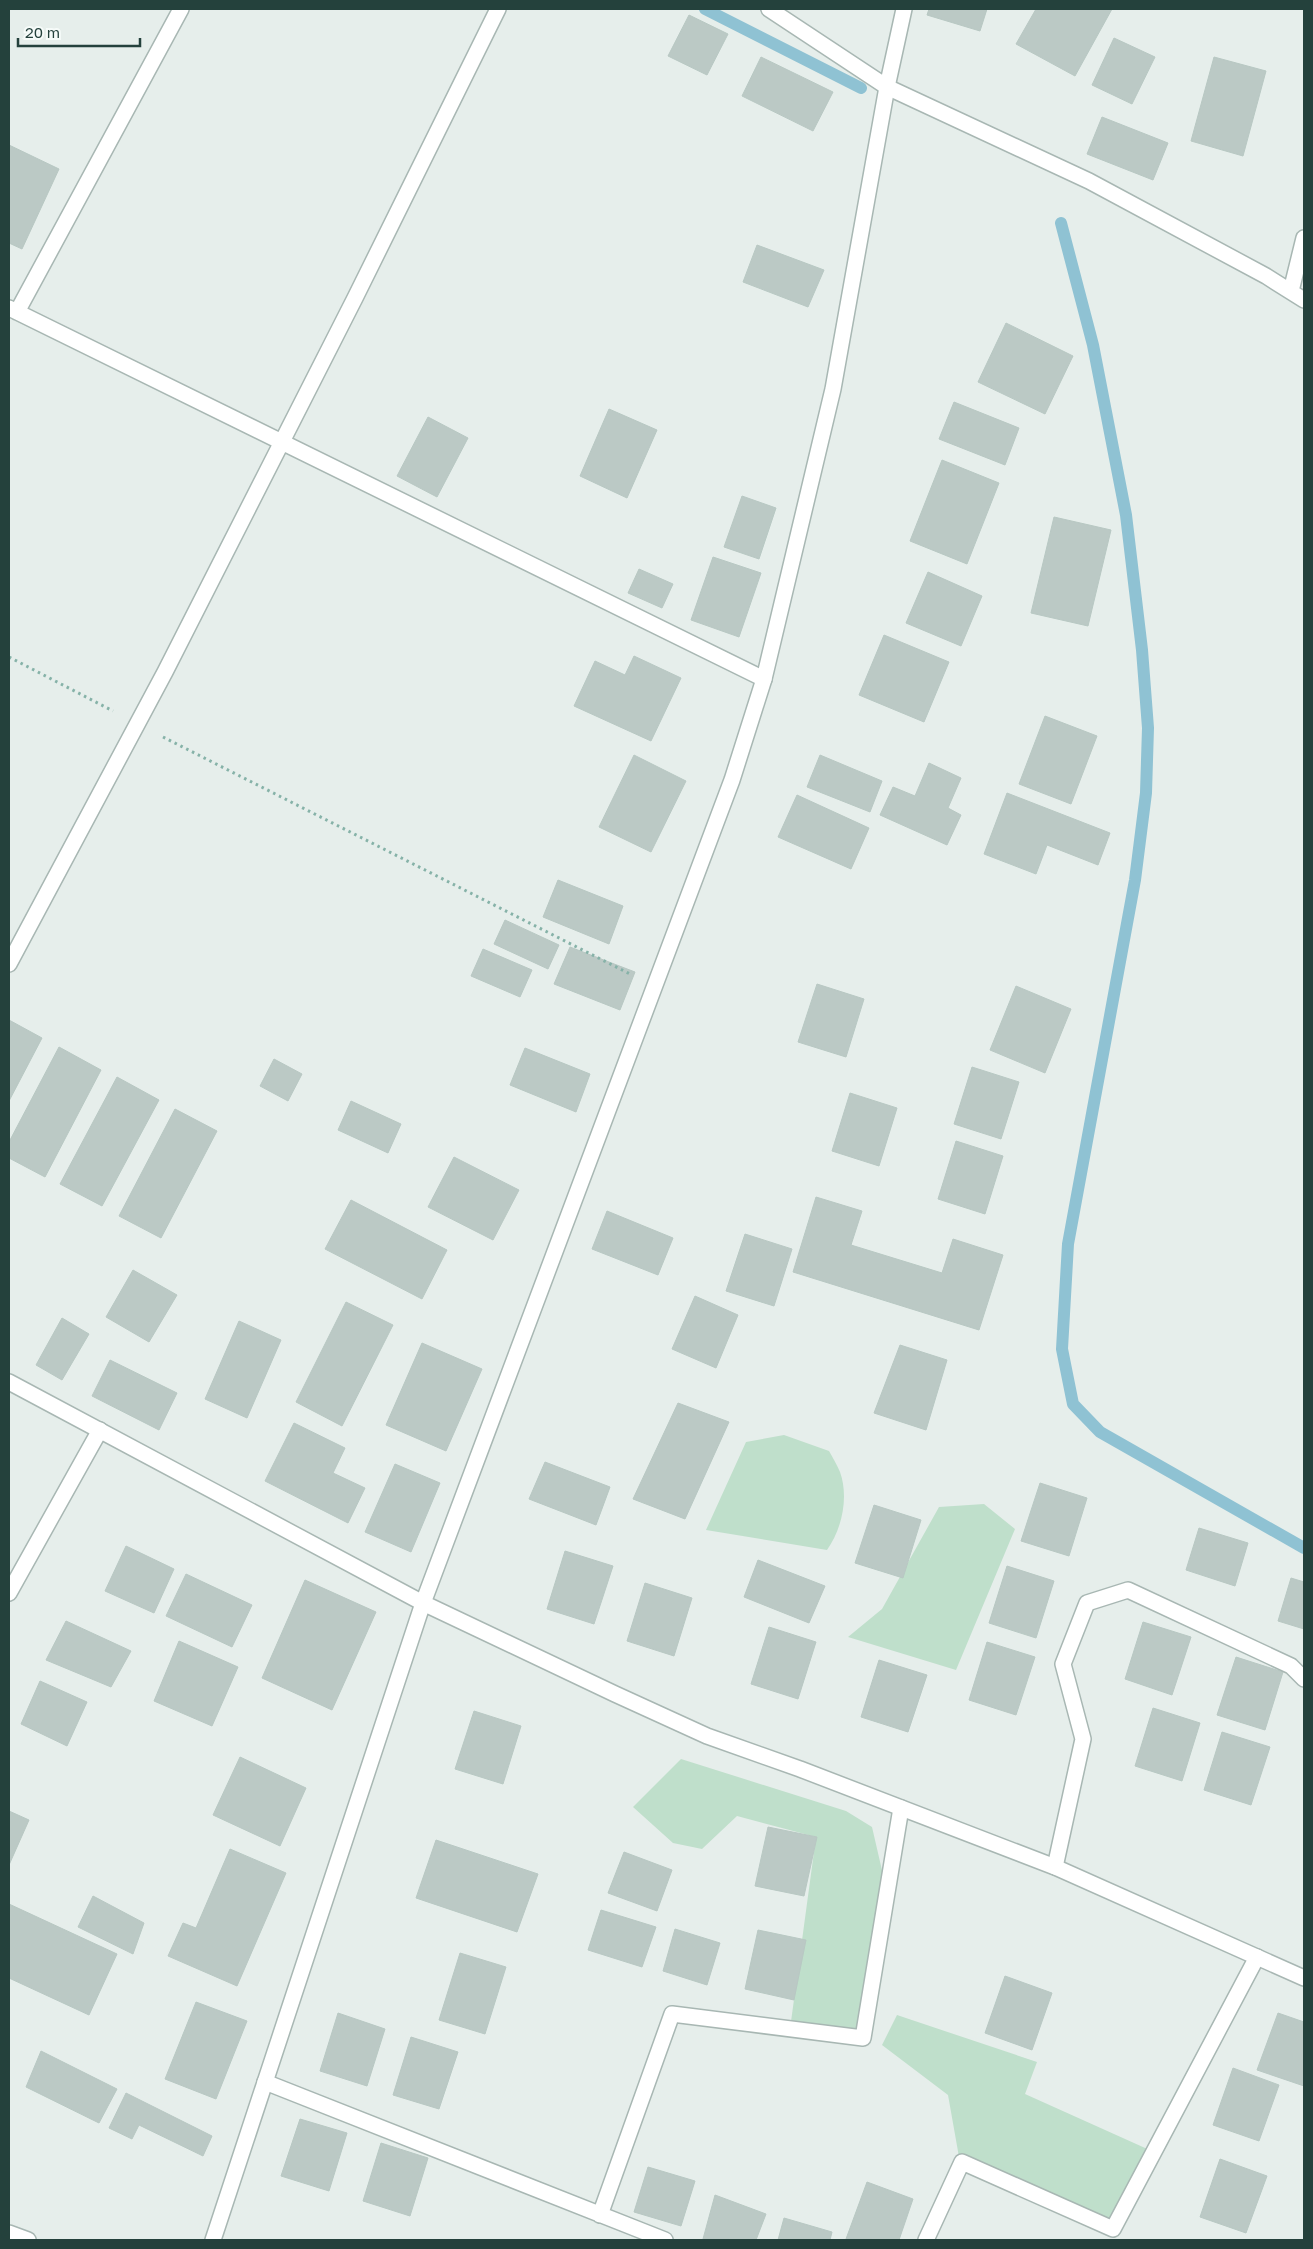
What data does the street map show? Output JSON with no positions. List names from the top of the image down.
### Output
{
  "scale_bar": "20 m"
}
